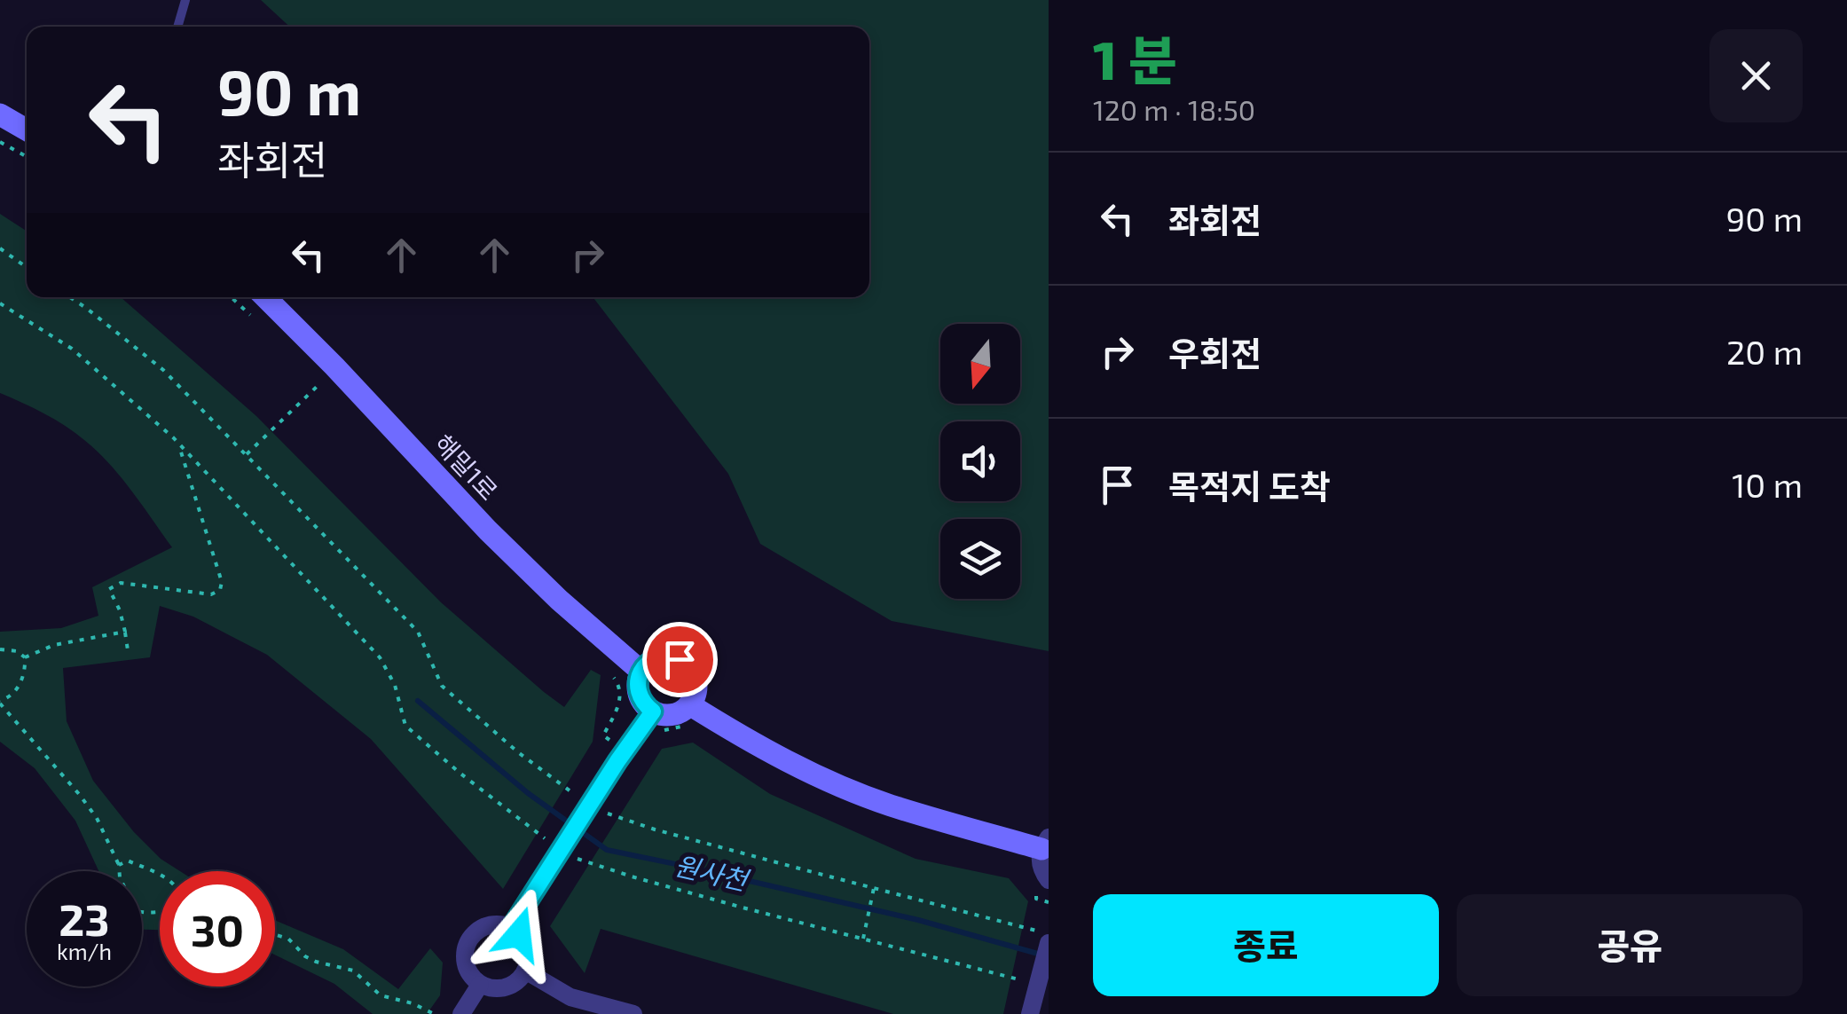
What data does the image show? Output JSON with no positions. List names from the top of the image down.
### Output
{
  "streets": {
    "street": ["해밀1로"]
  },
  "water": ["원사천"],
  "north": "bottom",
  "page": {
    "heading": ["1 분", "120 m · 18:50"],
    "turn": ["90 m", "좌회전"],
    "list": [
      {
        "name": "좌회전",
        "value": "90 m"
      },
      {
        "name": "우회전",
        "value": "20 m"
      },
      {
        "name": "목적지 도착",
        "value": "10 m"
      }
    ],
    "speed": "23 km/h",
    "limit": "30",
    "buttons": ["종료", "공유"]
  }
}
